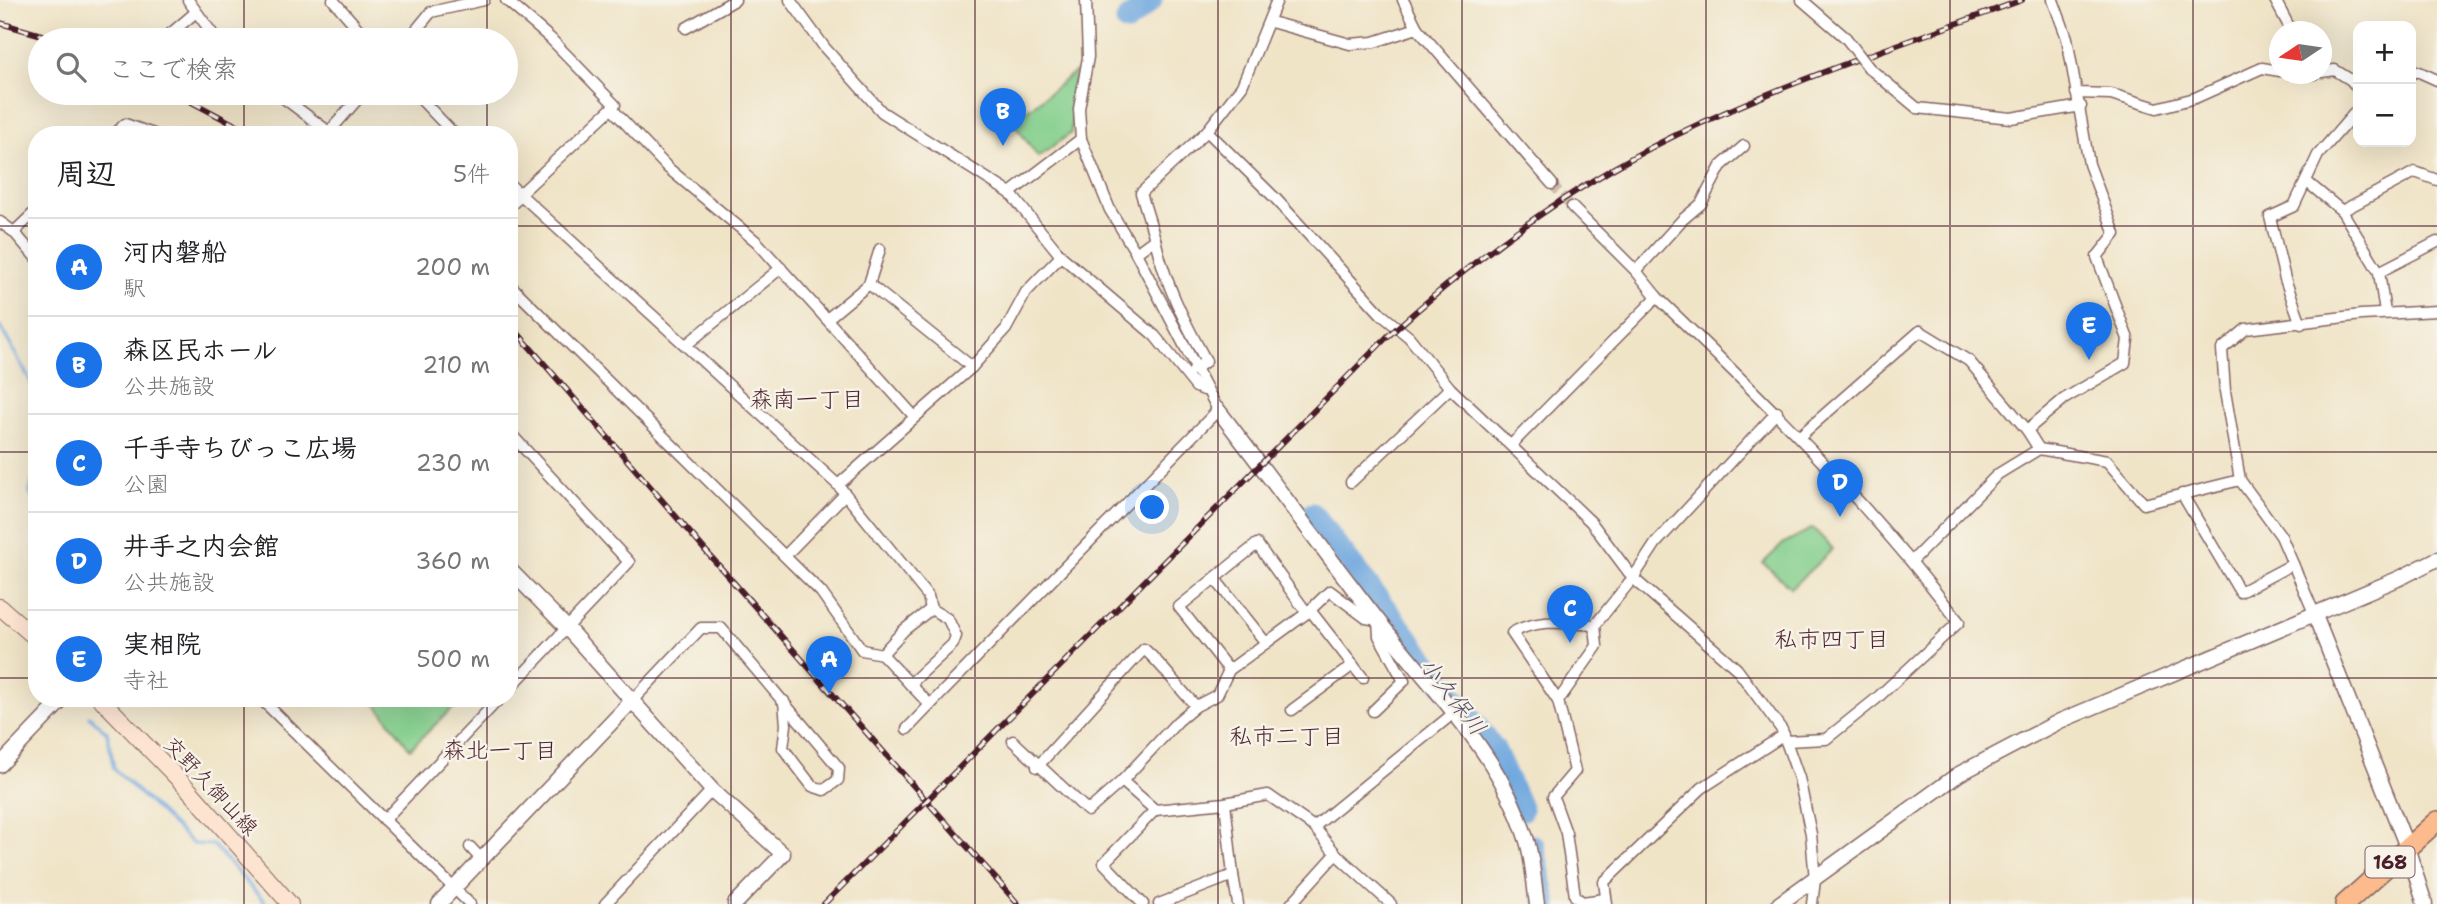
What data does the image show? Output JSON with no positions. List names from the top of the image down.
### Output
{
  "streets": {
    "highway": ["168"],
    "main road": ["交野久御山線"]
  },
  "districts": [
    "森南一丁目",
    "私市四丁目",
    "私市二丁目",
    "森北一丁目"
  ],
  "water": ["小久保川"],
  "north": "left",
  "page": {
    "map_buttons": ["+", "−"],
    "search": "ここで検索",
    "pins": [
      "B",
      "E",
      "D",
      "C",
      "A"
    ],
    "heading": ["周辺", "5件"],
    "list": [
      {
        "mark": "A",
        "name": "河内磐船",
        "note": "駅",
        "value": "200 m"
      },
      {
        "mark": "B",
        "name": "森区民ホール",
        "note": "公共施設",
        "value": "210 m"
      },
      {
        "mark": "C",
        "name": "千手寺ちびっこ広場",
        "note": "公園",
        "value": "230 m"
      },
      {
        "mark": "D",
        "name": "井手之内会館",
        "note": "公共施設",
        "value": "360 m"
      },
      {
        "mark": "E",
        "name": "実相院",
        "note": "寺社",
        "value": "500 m"
      }
    ]
  }
}
